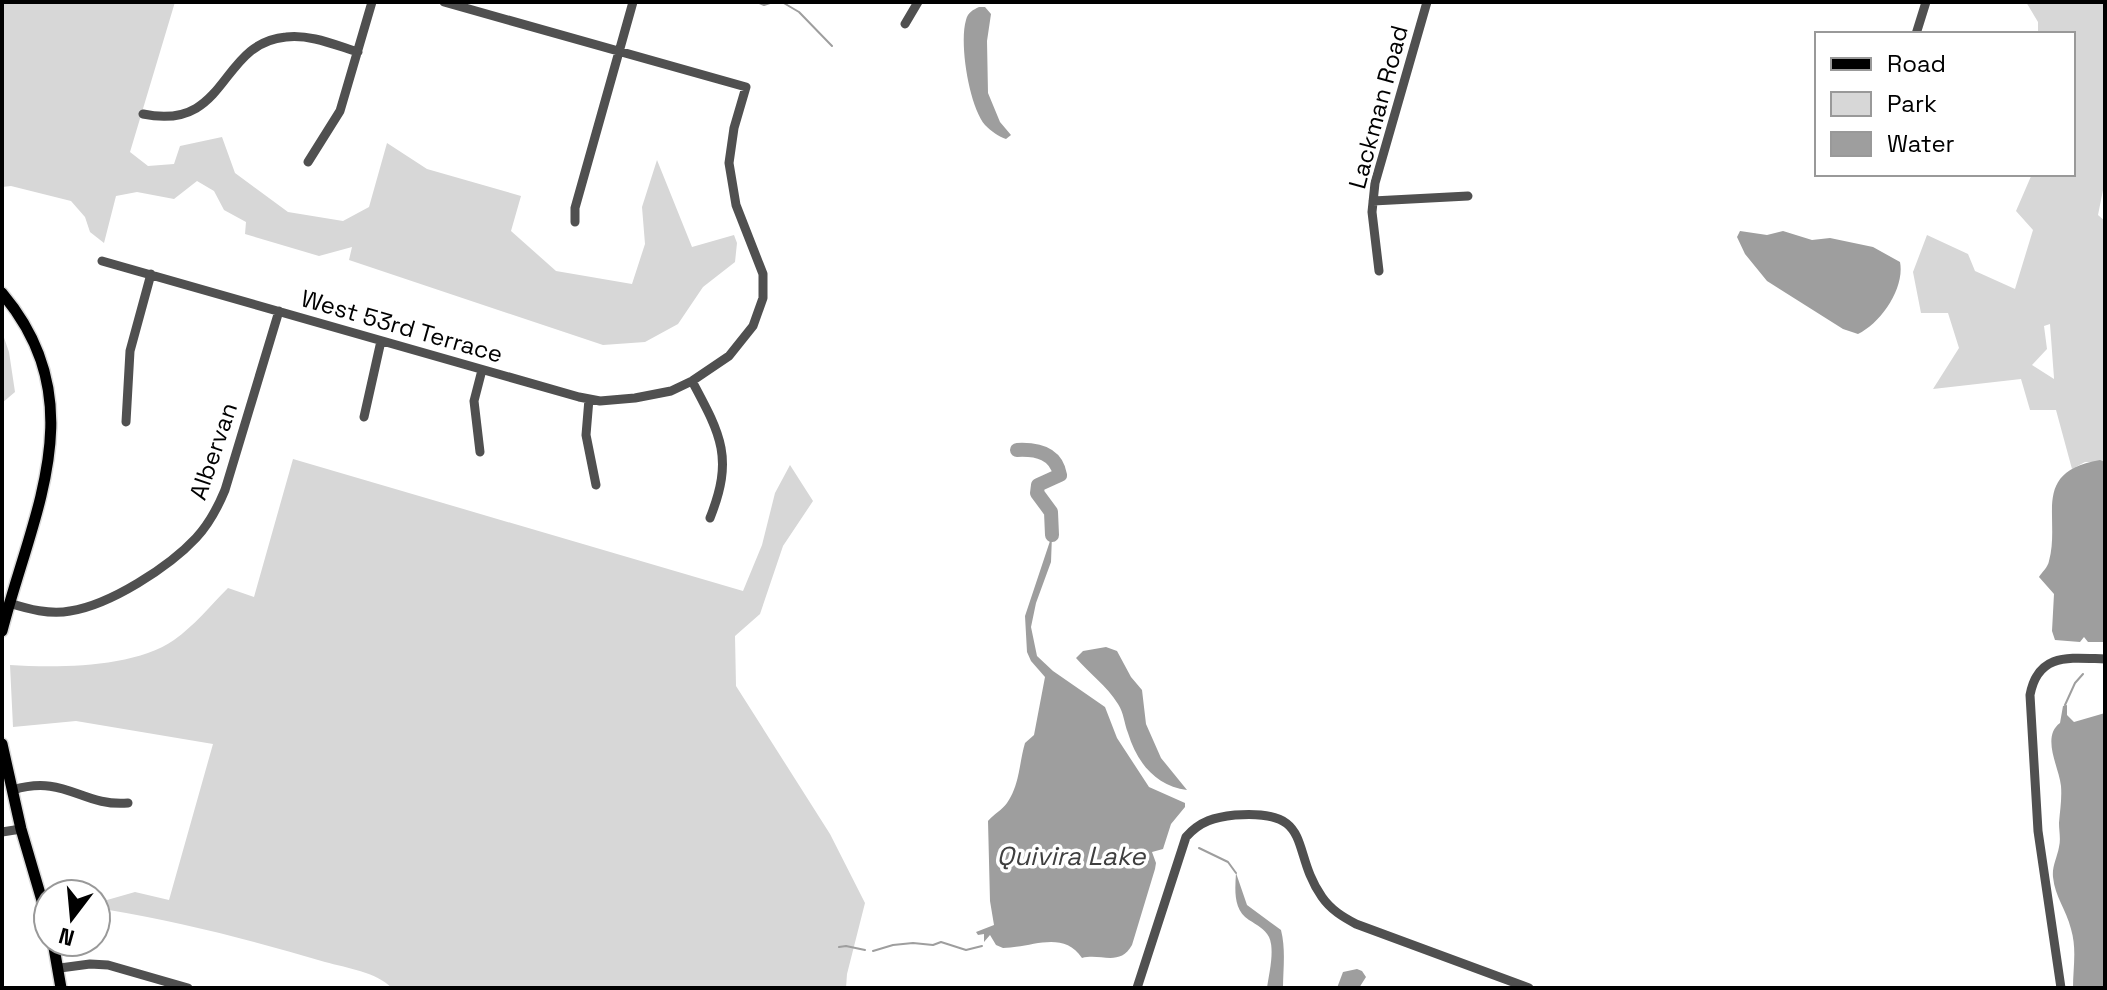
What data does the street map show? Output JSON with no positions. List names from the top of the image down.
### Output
{
  "streets": {
    "street": ["Lackman Road", "West 53rd Terrace", "Albervan"]
  },
  "crossings": [
    ["West 53rd Terrace", "Albervan"]
  ],
  "water": ["Quivira Lake"],
  "legend": ["Road", "Park", "Water"],
  "north": "bottom"
}
